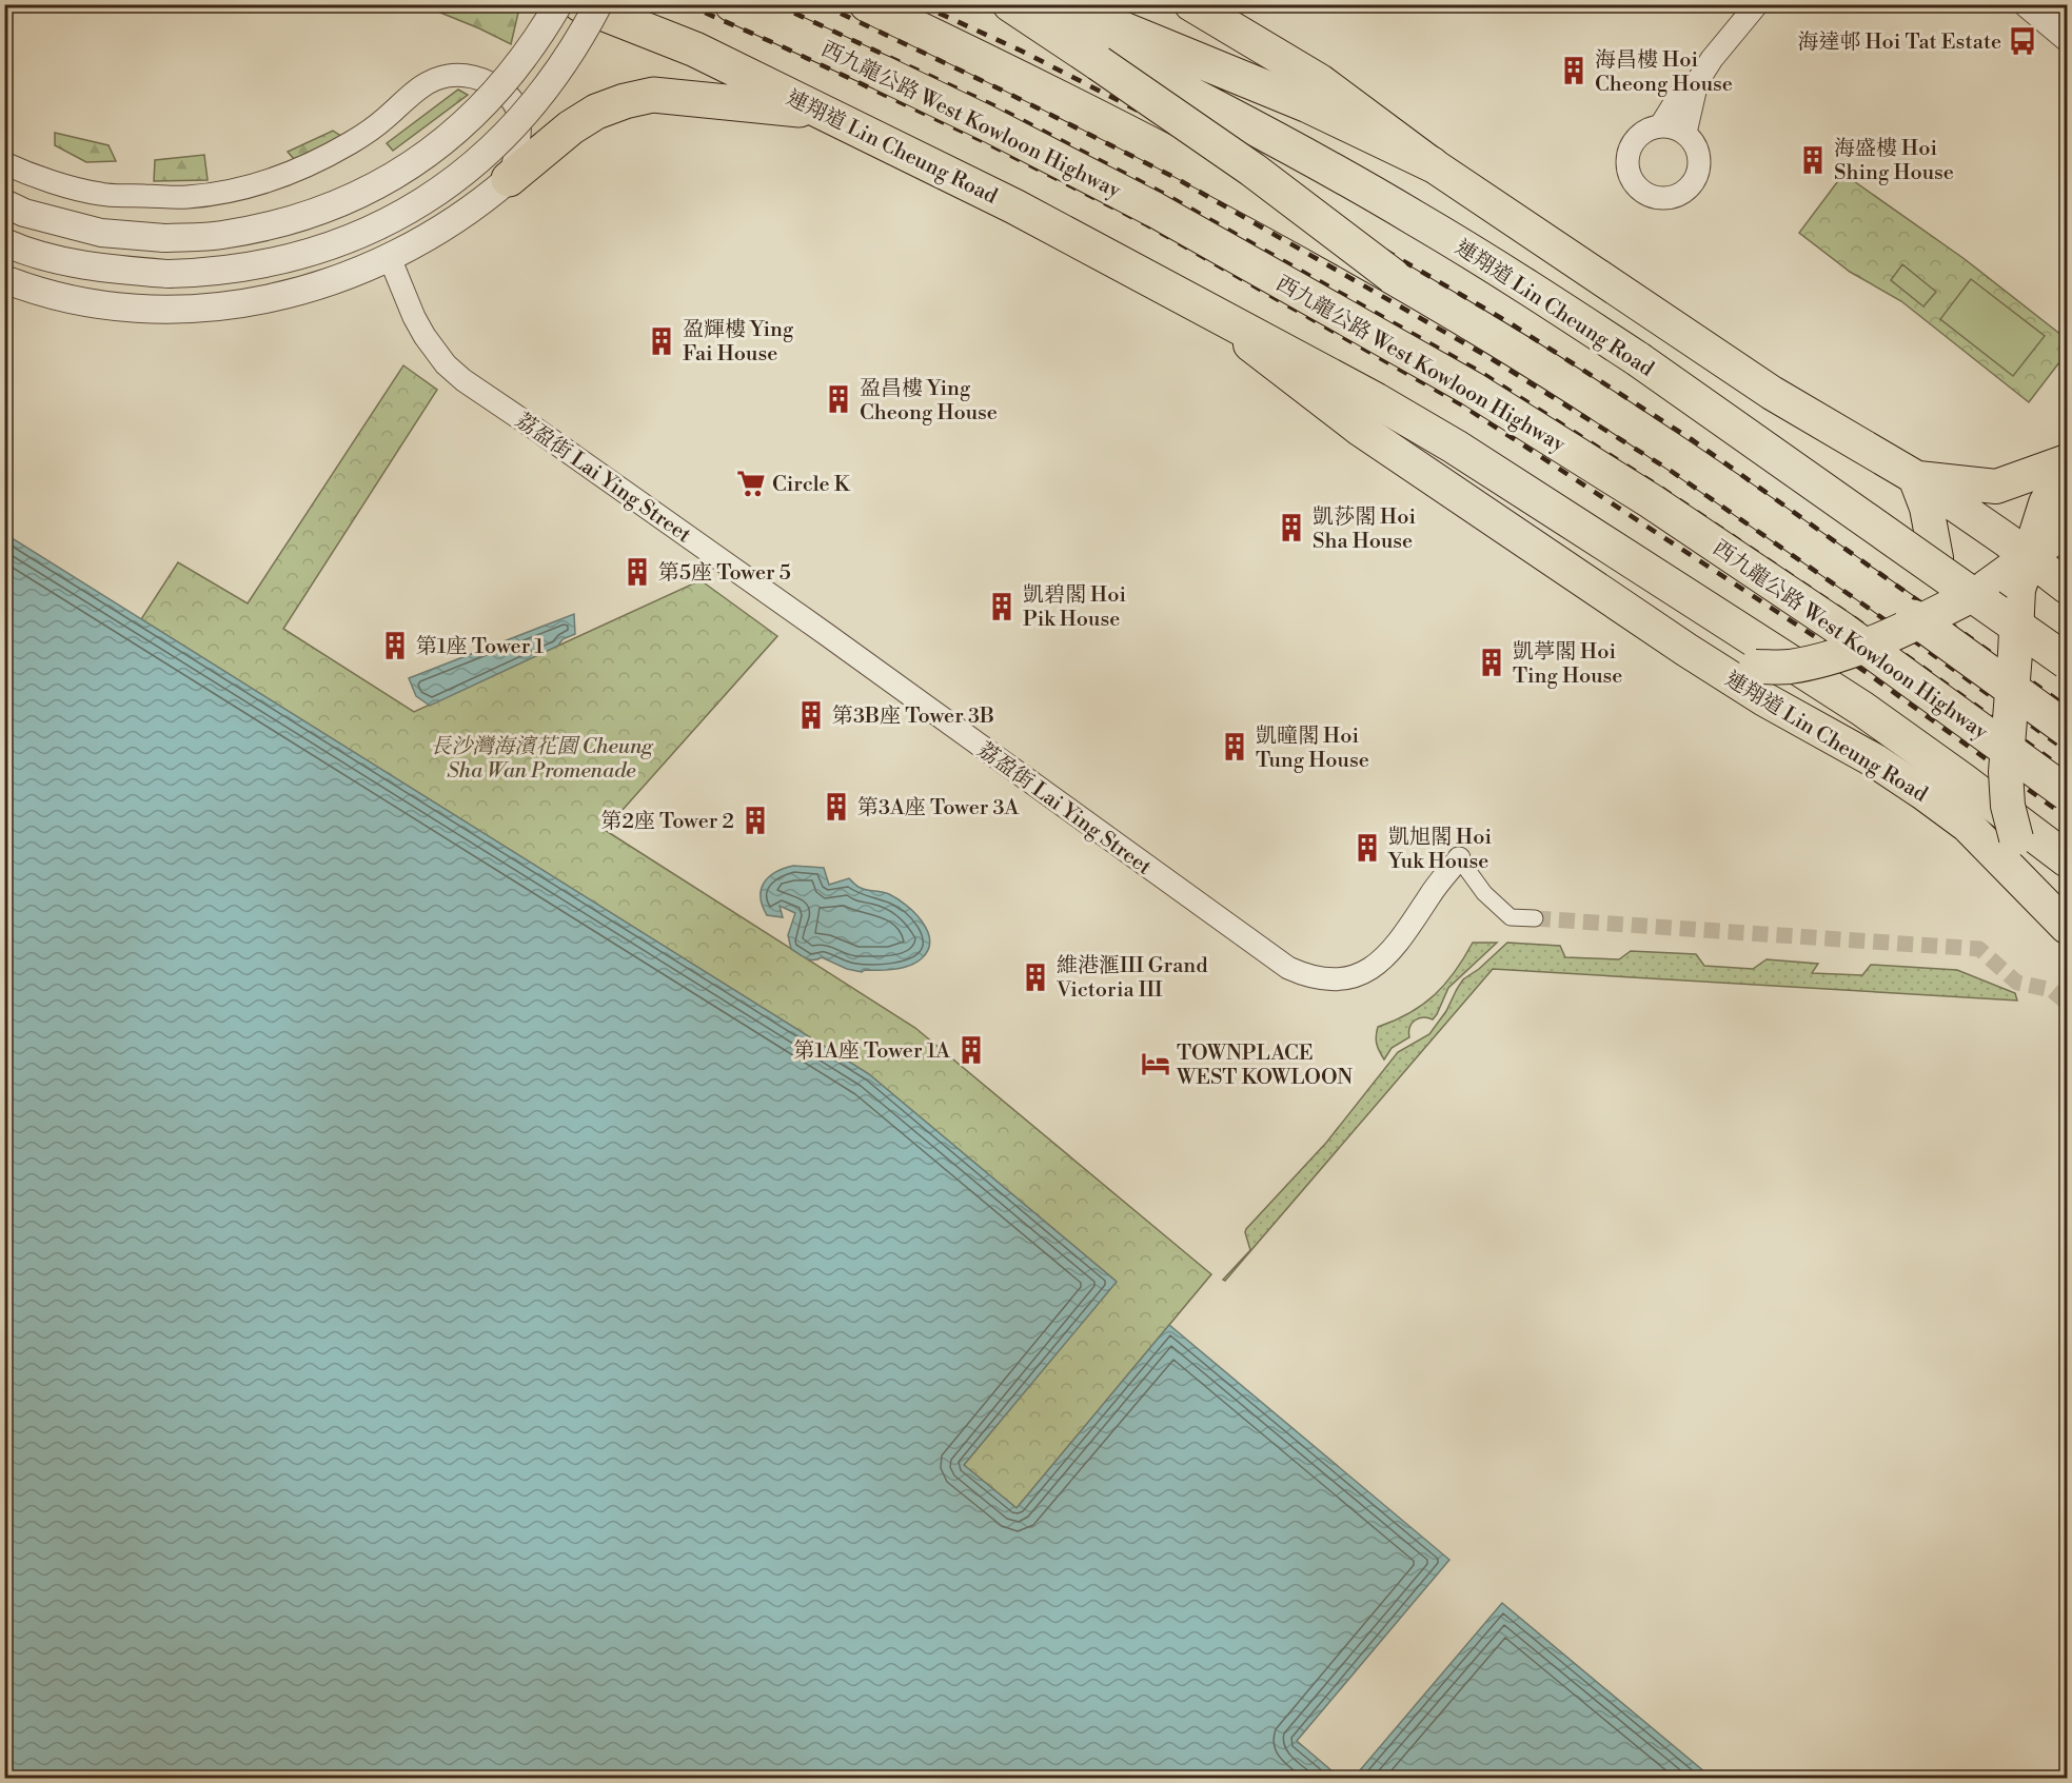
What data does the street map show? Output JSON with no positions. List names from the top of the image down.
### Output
{
  "streets": {
    "highway": ["西九龍公路 West Kowloon Highway", "連翔道 Lin Cheung Road"],
    "street": ["荔盈街 Lai Ying Street"]
  },
  "parks": ["長沙灣海濱花園 Cheung Sha Wan Promenade"],
  "places": {
    "bus stop": ["海達邨 Hoi Tat Estate"],
    "building": [
      "海昌樓 Hoi Cheong House",
      "海盛樓 Hoi Shing House",
      "盈輝樓 Ying Fai House",
      "盈昌樓 Ying Cheong House",
      "凱莎閣 Hoi Sha House",
      "第5座 Tower 5",
      "凱碧閣 Hoi Pik House",
      "第1座 Tower 1",
      "凱葶閣 Hoi Ting House",
      "第3B座 Tower 3B",
      "凱曈閣 Hoi Tung House",
      "第3A座 Tower 3A",
      "第2座 Tower 2",
      "凱旭閣 Hoi Yuk House",
      "維港滙III Grand Victoria III",
      "第1A座 Tower 1A"
    ],
    "supermarket": ["Circle K"],
    "hotel": ["TOWNPLACE WEST KOWLOON"]
  }
}
